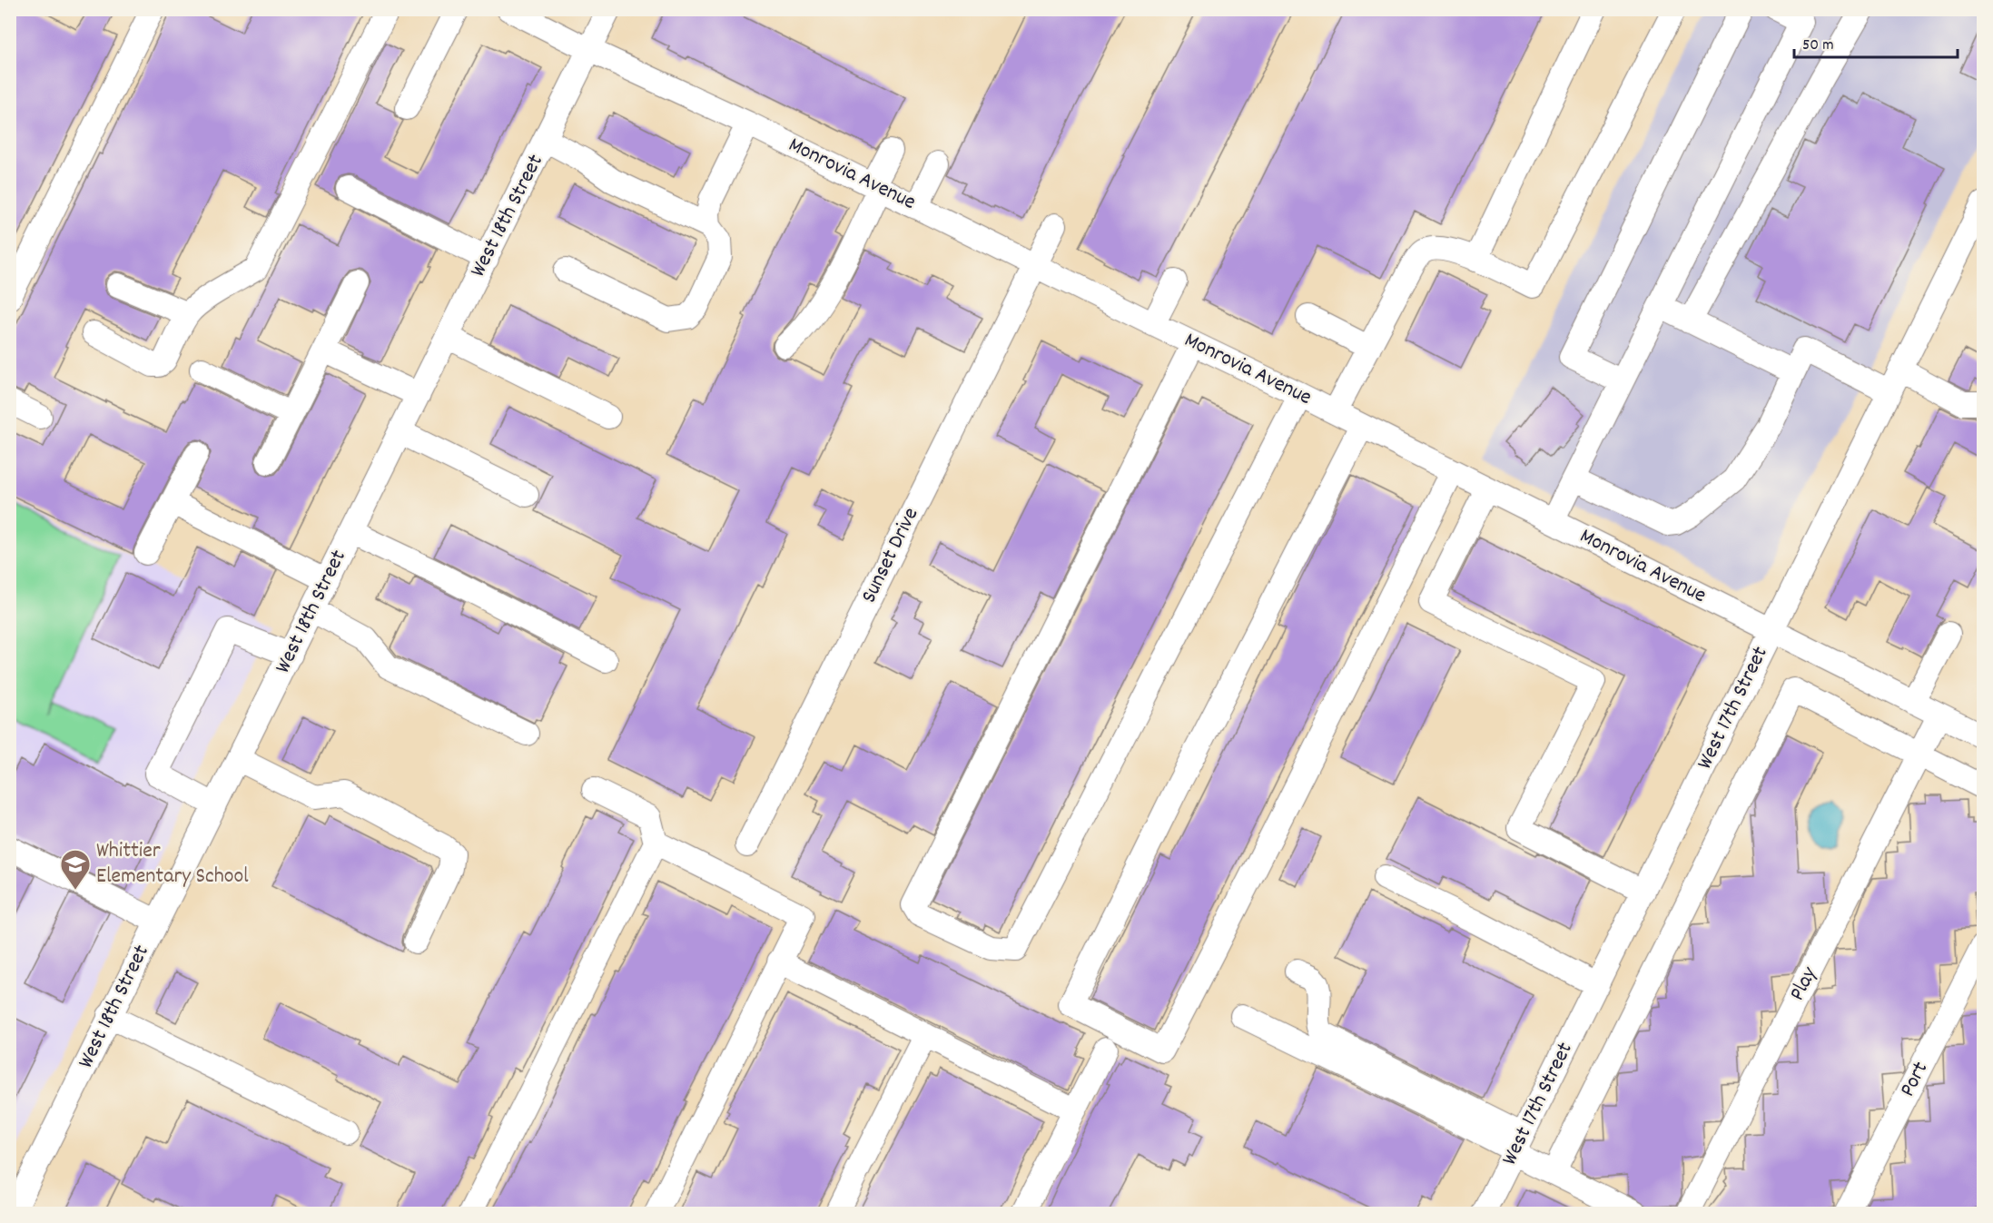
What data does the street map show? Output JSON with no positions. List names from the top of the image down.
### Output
{
  "streets": {
    "street": [
      "Monrovia Avenue",
      "West 18th Street",
      "Sunset Drive",
      "West 17th Street",
      "Play",
      "Port"
    ]
  },
  "crossings": [
    ["Monrovia Avenue", "West 18th Street"],
    ["Monrovia Avenue", "Sunset Drive"],
    ["Monrovia Avenue", "West 17th Street"],
    ["Monrovia Avenue", "Play"]
  ],
  "places": {
    "school or university": ["Whittier Elementary School"]
  },
  "scale_bar": "50 m"
}
